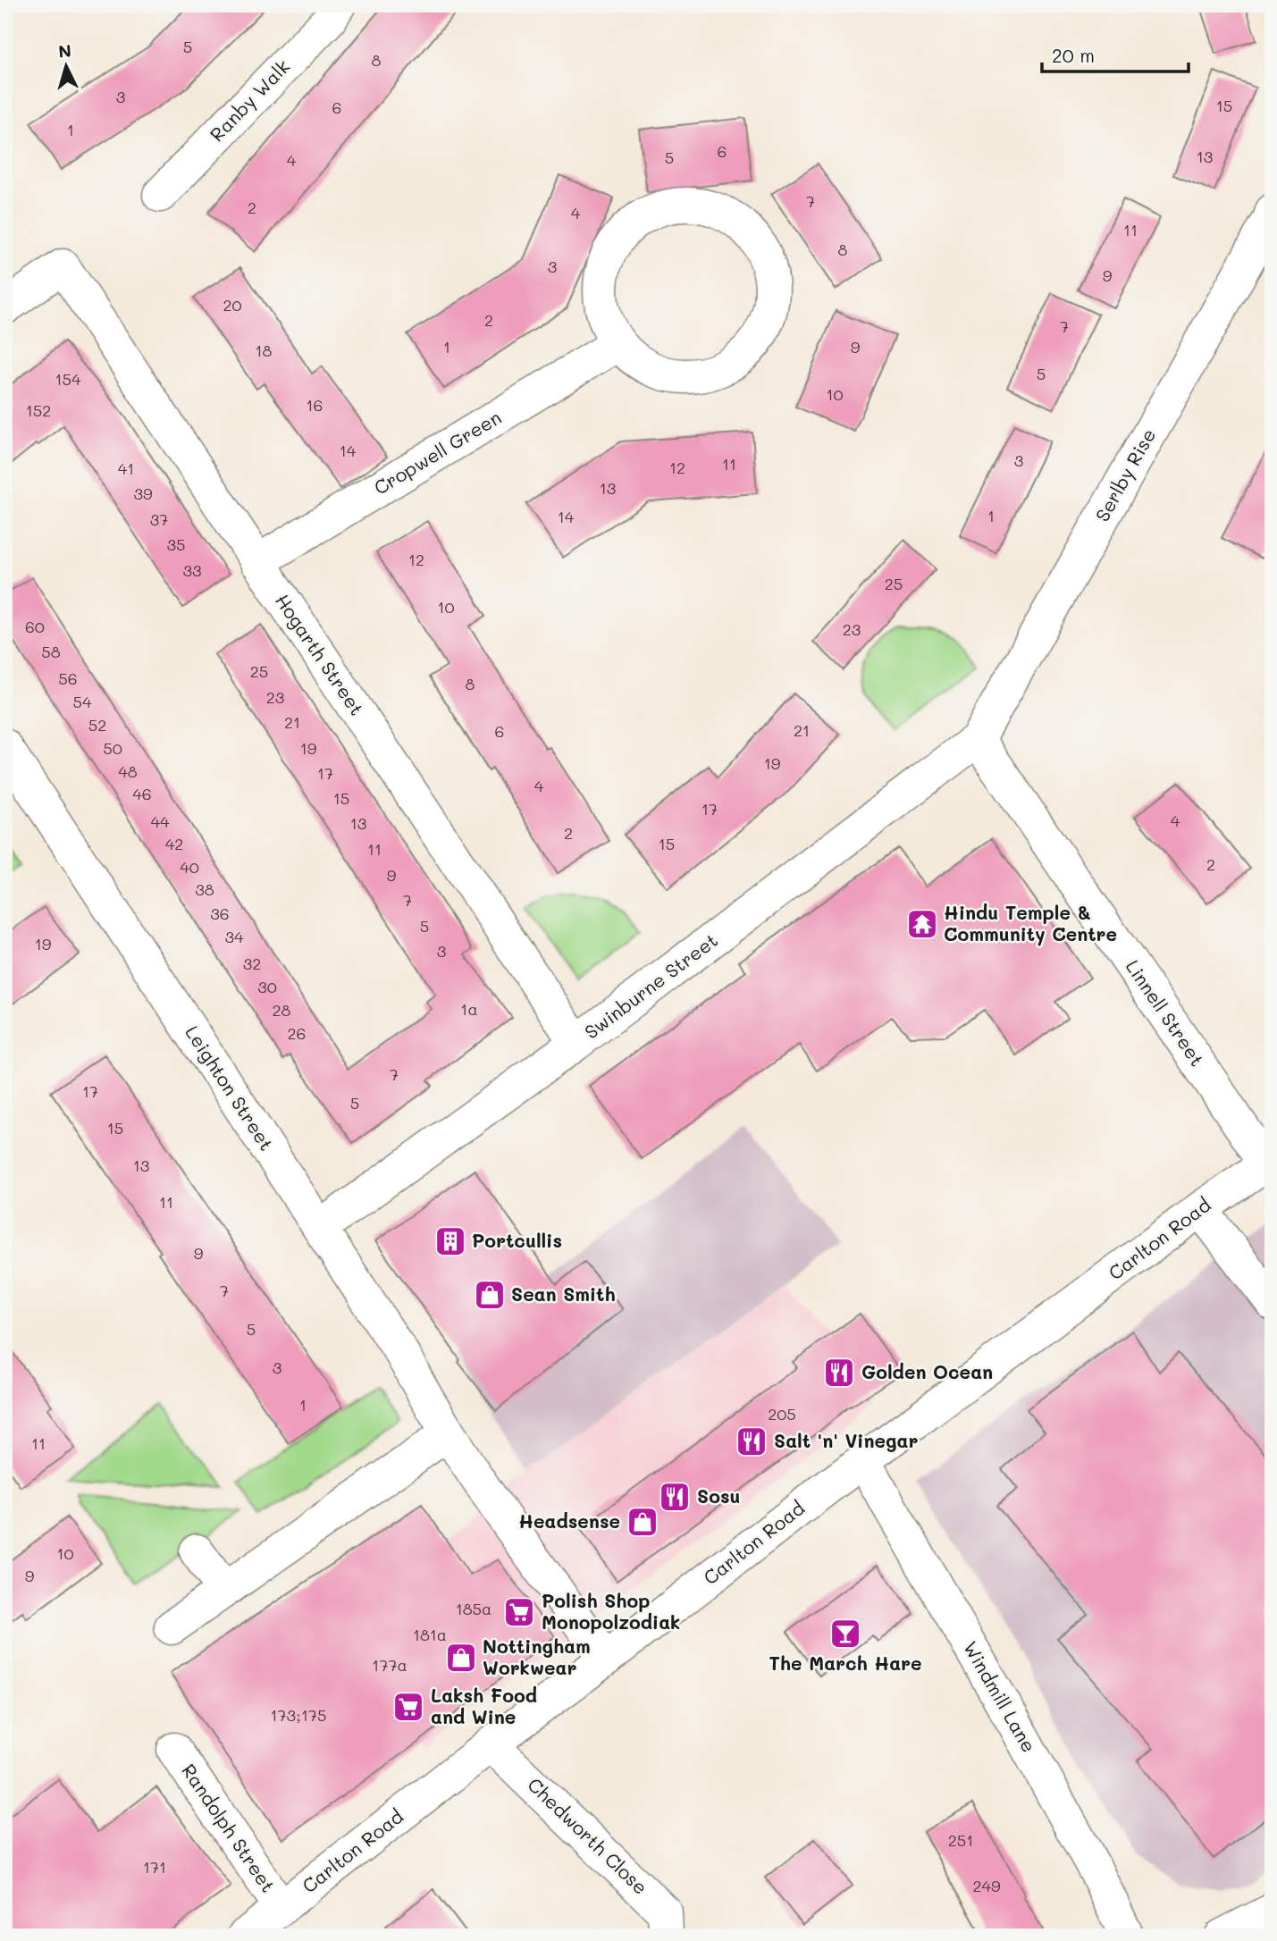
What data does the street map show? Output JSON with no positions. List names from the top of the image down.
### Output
{
  "streets": {
    "street": [
      "Ranby Walk",
      "Cropwell Green",
      "Serlby Rise",
      "Hogarth Street",
      "Swinburne Street",
      "Linnell Street",
      "Leighton Street",
      "Carlton Road",
      "Windmill Lane",
      "Randolph Street",
      "Chedworth Close"
    ]
  },
  "crossings": [
    ["Cropwell Green", "Hogarth Street"],
    ["Serlby Rise", "Swinburne Street"],
    ["Serlby Rise", "Linnell Street"],
    ["Hogarth Street", "Swinburne Street"],
    ["Swinburne Street", "Linnell Street"],
    ["Swinburne Street", "Leighton Street"],
    ["Linnell Street", "Carlton Road"],
    ["Leighton Street", "Carlton Road"],
    ["Carlton Road", "Windmill Lane"],
    ["Carlton Road", "Randolph Street"],
    ["Carlton Road", "Chedworth Close"]
  ],
  "places": {
    "temple": ["Hindu Temple & Community Centre"],
    "building": ["Portcullis"],
    "shop": ["Sean Smith", "Headsense", "Nottingham Workwear"],
    "restaurant": ["Golden Ocean", "Salt 'n' Vinegar", "Sosu"],
    "supermarket": ["Polish Shop Monopolzodiak", "Laksh Food and Wine"],
    "bar": ["The March Hare"]
  },
  "house_numbers": [
    "5",
    "8",
    "3",
    "15",
    "6",
    "1",
    "6",
    "13",
    "5",
    "4",
    "7",
    "2",
    "4",
    "11",
    "8",
    "3",
    "9",
    "20",
    "2",
    "7",
    "1",
    "9",
    "18",
    "5",
    "154",
    "10",
    "16",
    "152",
    "14",
    "3",
    "11",
    "12",
    "41",
    "13",
    "39",
    "1",
    "14",
    "37",
    "35",
    "12",
    "33",
    "25",
    "10",
    "60",
    "23",
    "58",
    "25",
    "56",
    "8",
    "23",
    "54",
    "21",
    "52",
    "21",
    "6",
    "50",
    "19",
    "19",
    "48",
    "17",
    "4",
    "46",
    "15",
    "17",
    "4",
    "44",
    "13",
    "2",
    "42",
    "15",
    "11",
    "2",
    "40",
    "9",
    "38",
    "7",
    "36",
    "5",
    "34",
    "19",
    "3",
    "32",
    "30",
    "1a",
    "28",
    "26",
    "7",
    "17",
    "5",
    "15",
    "13",
    "11",
    "9",
    "7",
    "5",
    "3",
    "1",
    "205",
    "11",
    "10",
    "9",
    "185a",
    "181a",
    "177a",
    "173;175",
    "251",
    "171",
    "249"
  ],
  "scale_bar": "20 m",
  "north": "top"
}
